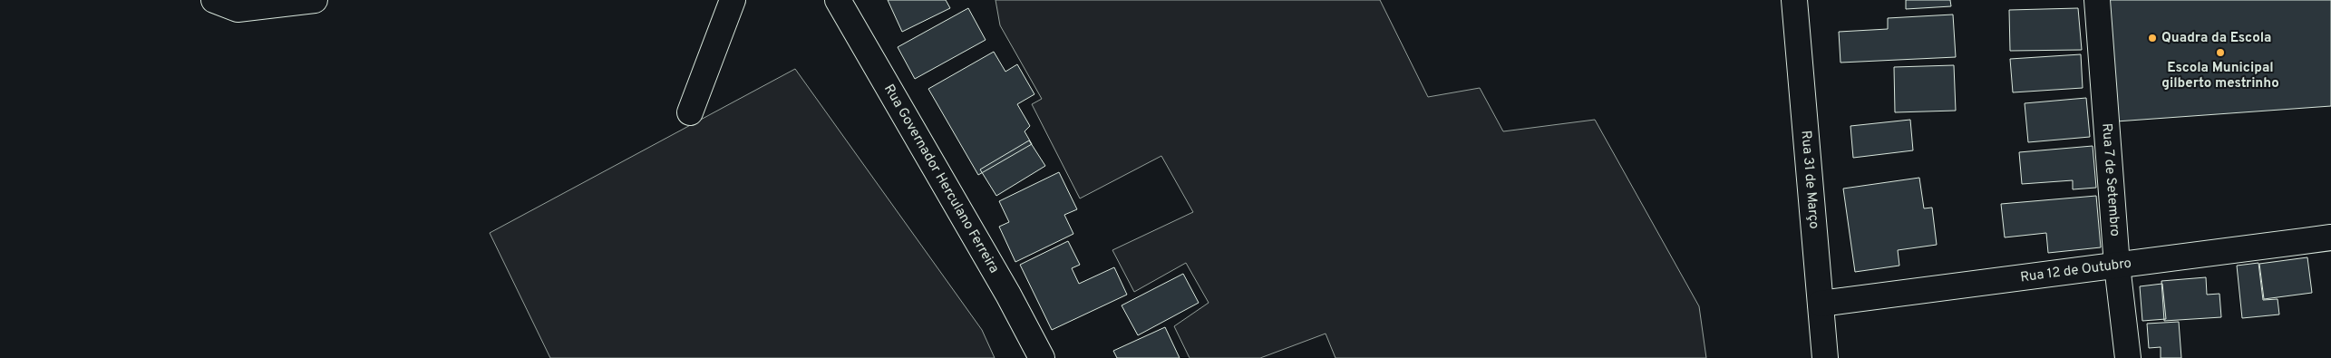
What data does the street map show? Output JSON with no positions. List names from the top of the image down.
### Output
{
  "streets": {
    "street": [
      "Rua Governador Herculano Ferreira",
      "Rua 31 de Março",
      "Rua 7 de Setembro",
      "Rua 12 de Outubro"
    ]
  },
  "crossings": [
    ["Rua 31 de Março", "Rua 12 de Outubro"],
    ["Rua 7 de Setembro", "Rua 12 de Outubro"]
  ],
  "places": ["Quadra da Escola", "Escola Municipal gilberto mestrinho"]
}
